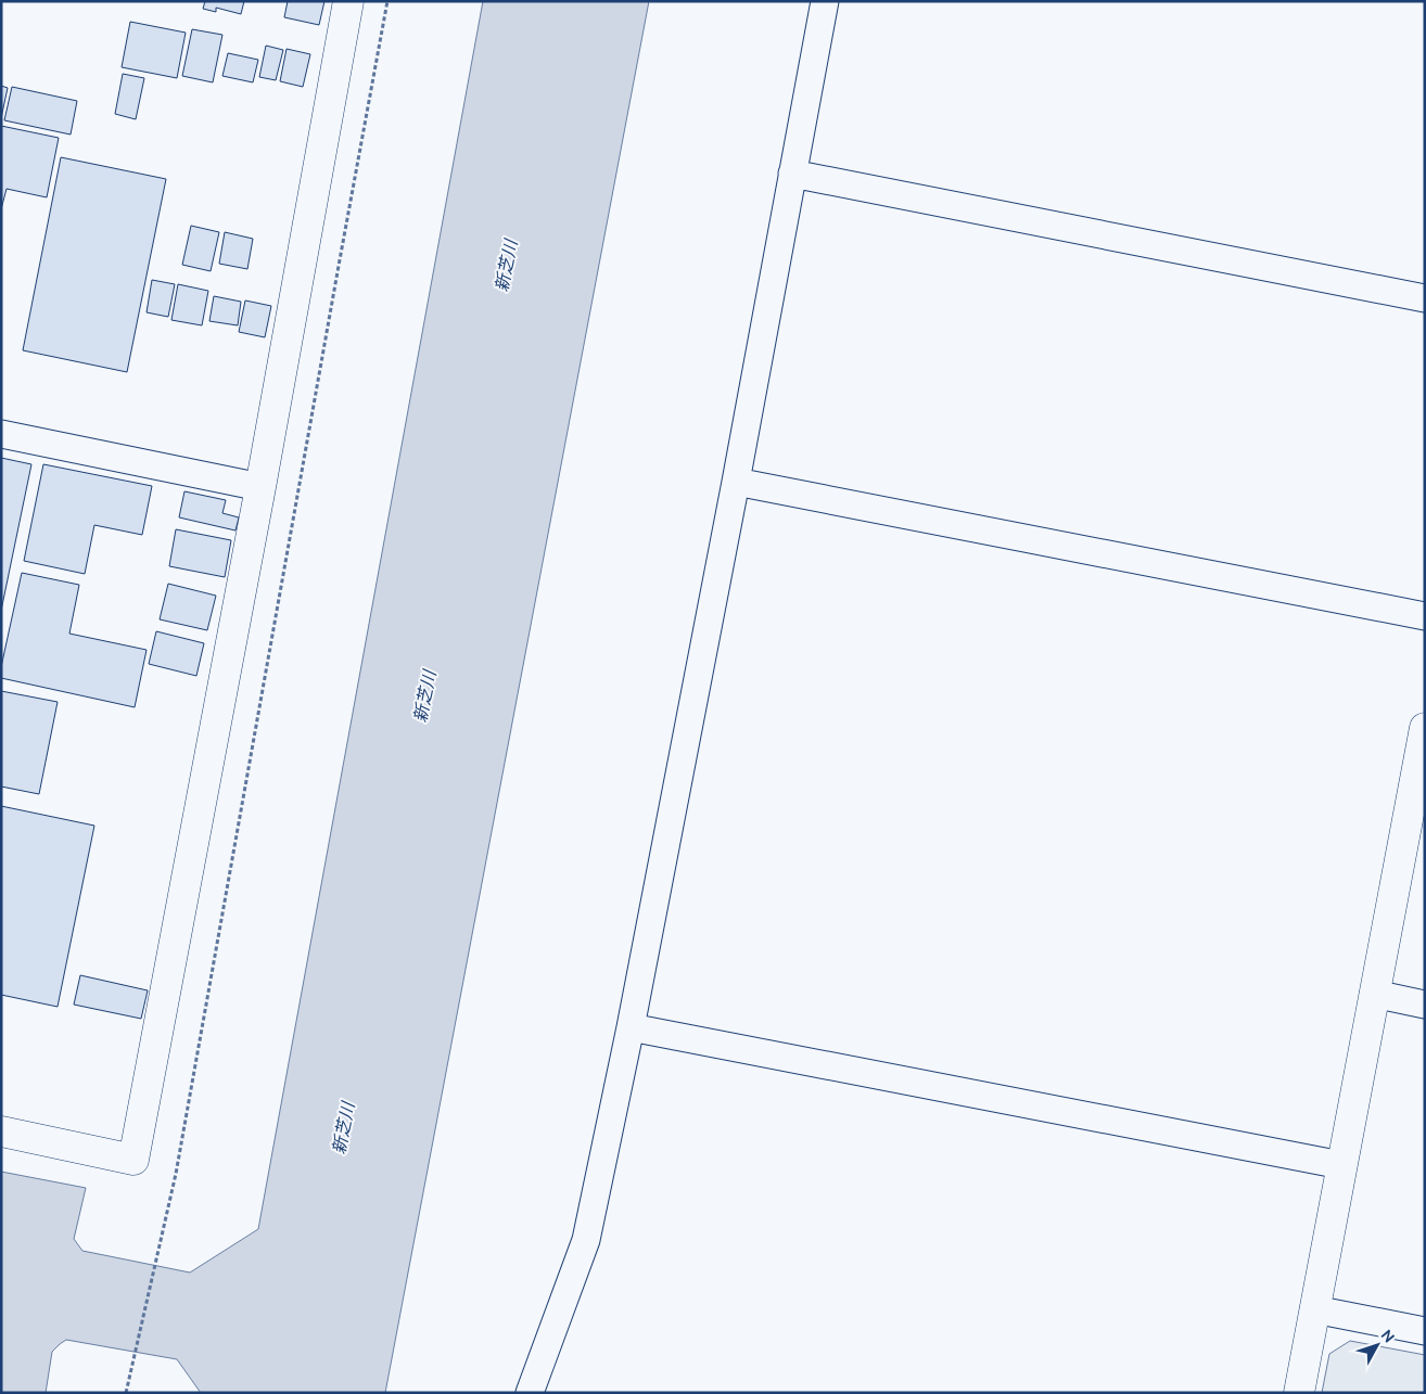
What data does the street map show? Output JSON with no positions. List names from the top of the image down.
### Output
{
  "water": ["新芝川"],
  "north": "top right"
}
